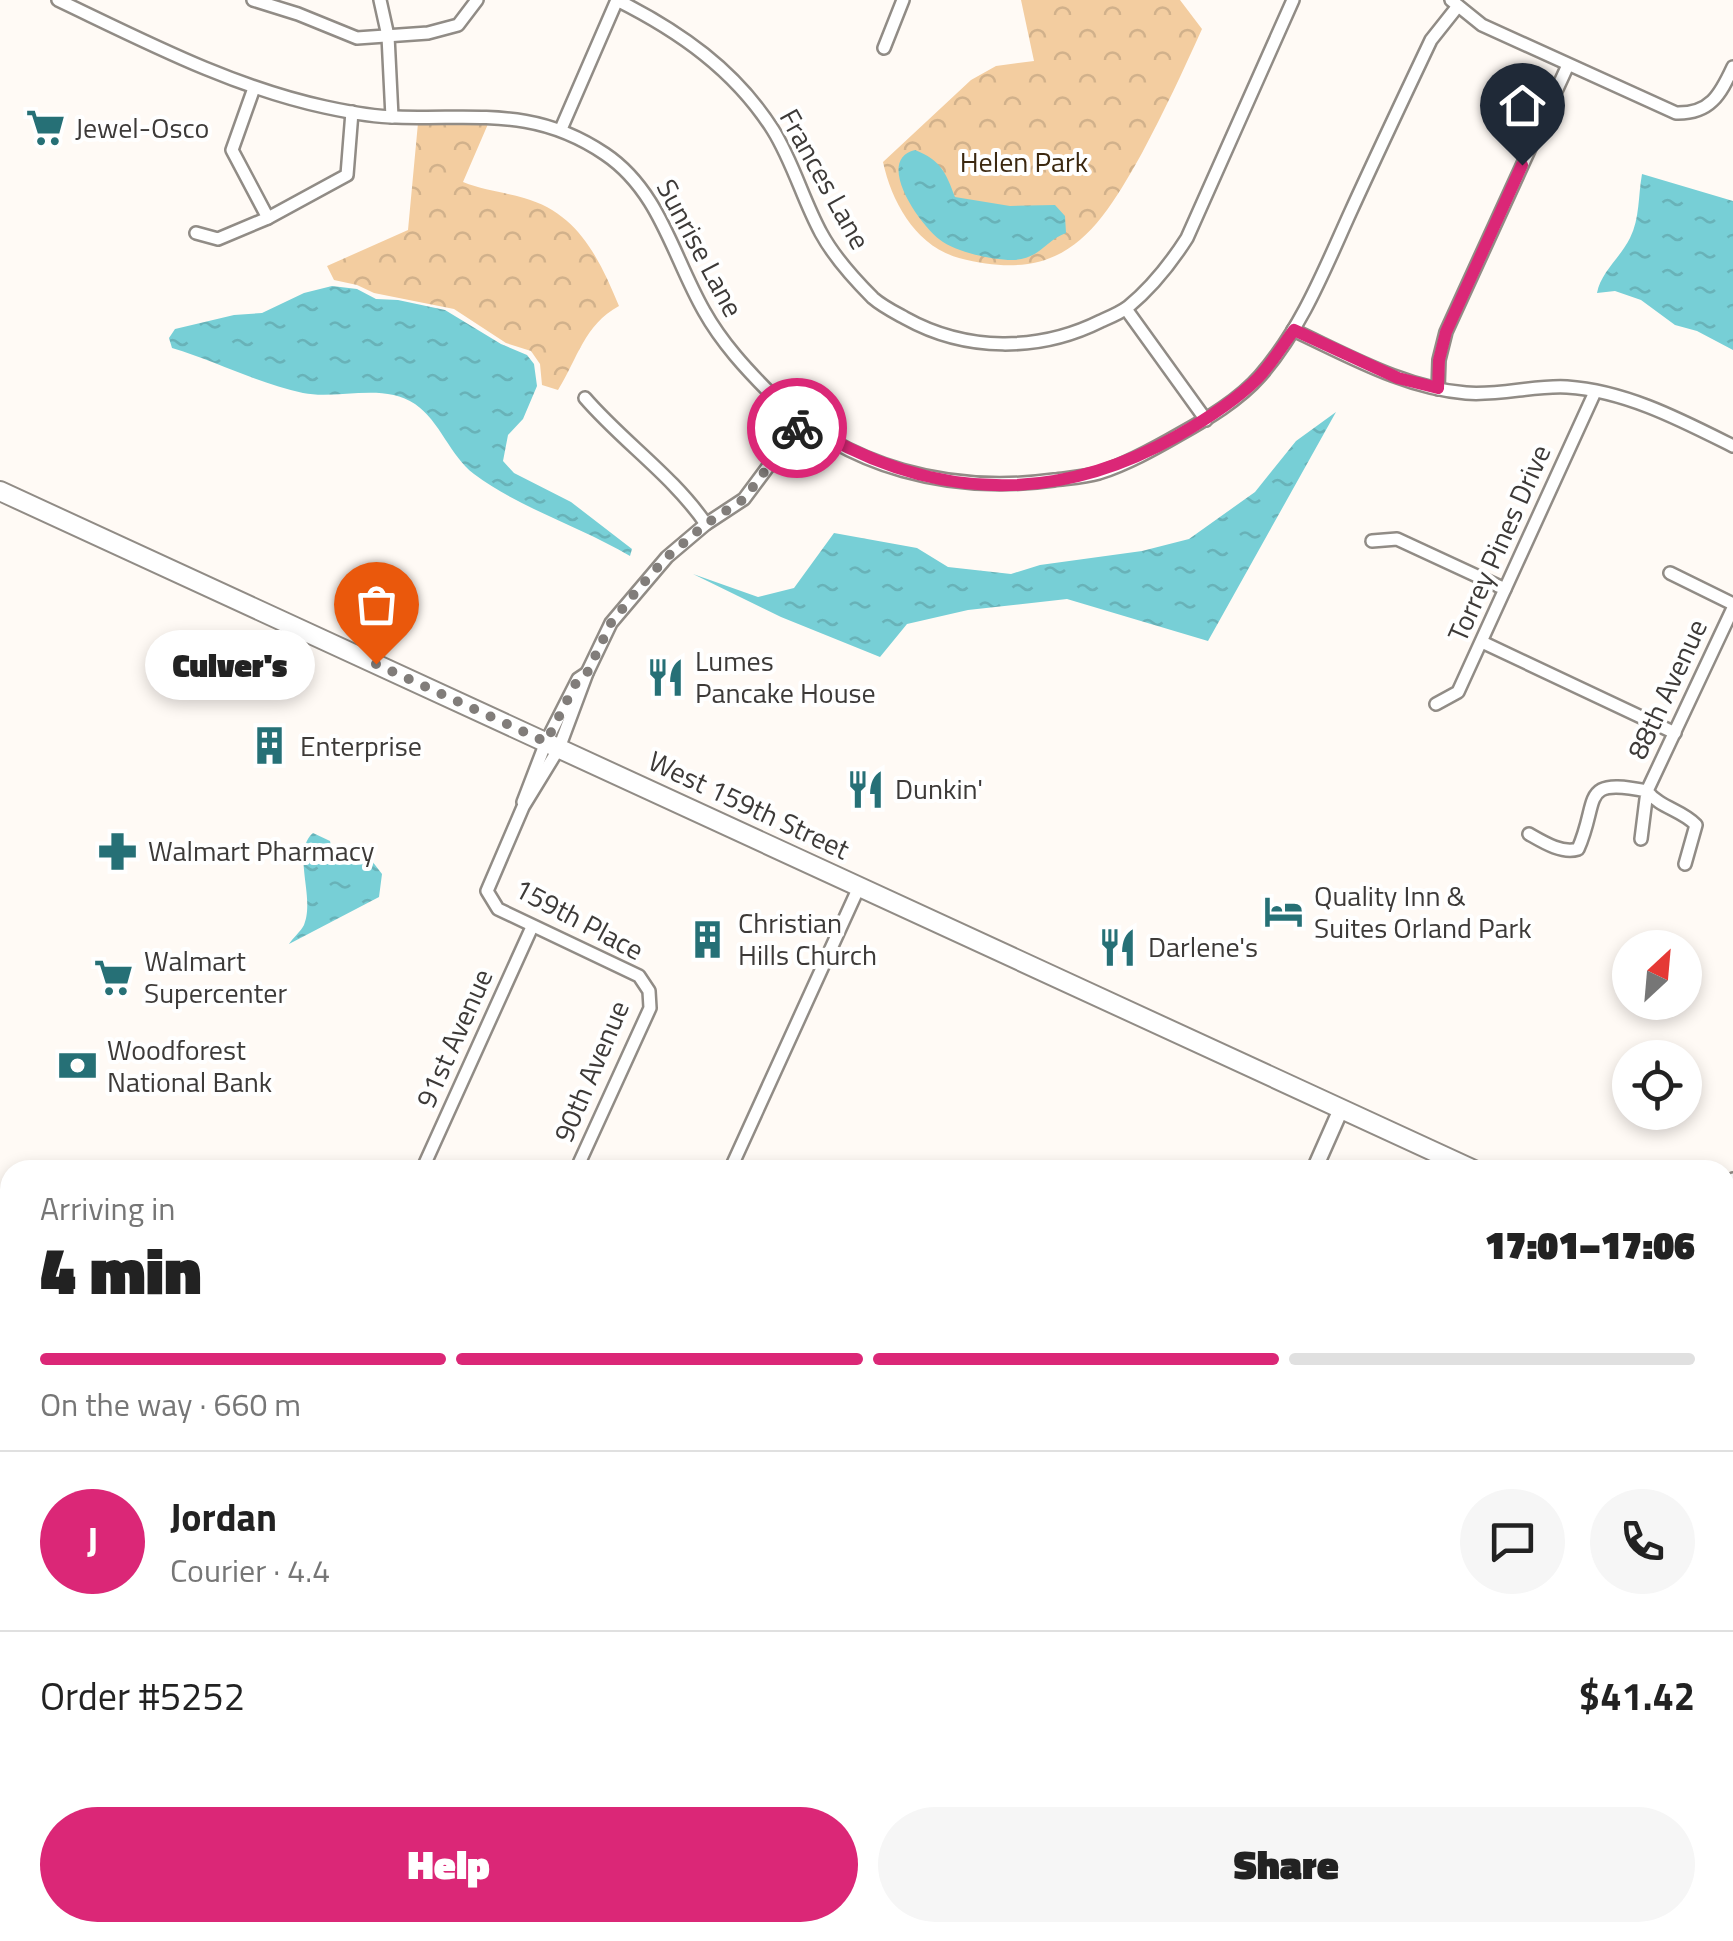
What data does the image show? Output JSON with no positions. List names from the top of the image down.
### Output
{
  "streets": {
    "main road": ["West 159th Street"],
    "street": [
      "Frances Lane",
      "Sunrise Lane",
      "Torrey Pines Drive",
      "88th Avenue",
      "159th Place",
      "91st Avenue",
      "90th Avenue"
    ]
  },
  "crossings": [
    ["West 159th Street", "159th Place"],
    ["159th Place", "91st Avenue"],
    ["159th Place", "90th Avenue"]
  ],
  "parks": ["Helen Park"],
  "places": {
    "supermarket": ["Jewel-Osco", "Walmart Supercenter"],
    "other": ["Culver's"],
    "restaurant": ["Lumes Pancake House", "Dunkin'", "Darlene's"],
    "building": ["Enterprise", "Christian Hills Church"],
    "pharmacy": ["Walmart Pharmacy"],
    "hotel": ["Quality Inn & Suites Orland Park"],
    "bank": ["Woodforest National Bank"]
  },
  "north": "top right",
  "page": {
    "bubble": "Culver's",
    "heading": ["4 min", "Arriving in", "17:01–17:06"],
    "panel": [
      "Jordan",
      "Courier · 4.4",
      "Order #5252",
      "$41.42"
    ],
    "bar": "On the way · 660 m",
    "round": "J",
    "buttons": ["Help", "Share"]
  }
}
